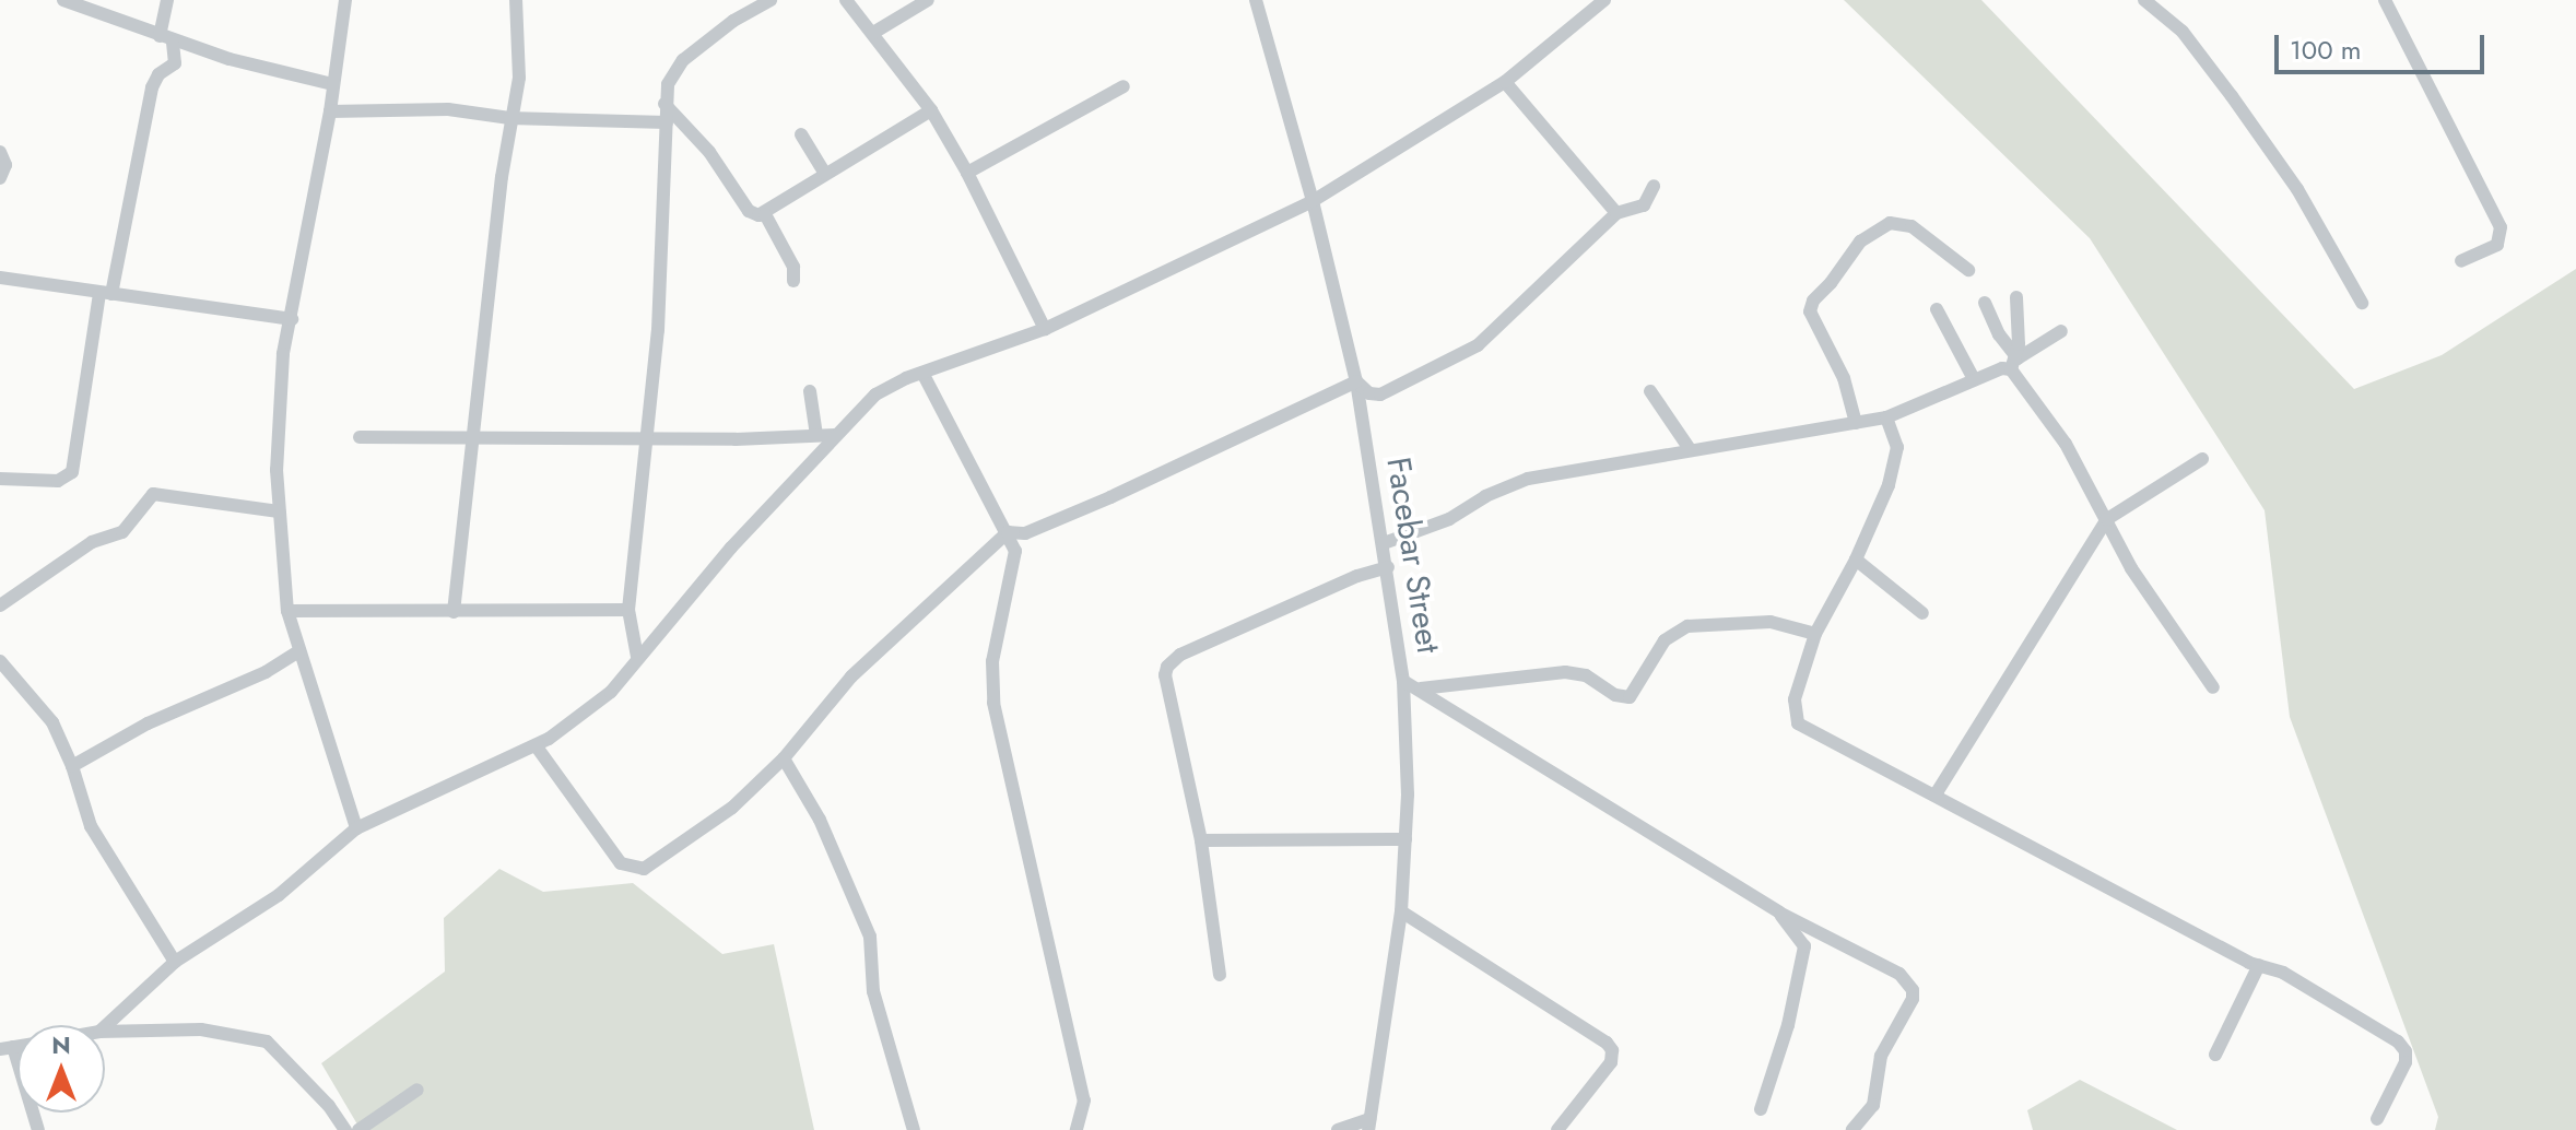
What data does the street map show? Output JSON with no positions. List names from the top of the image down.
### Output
{
  "streets": {
    "street": ["Facebar Street"]
  },
  "scale_bar": "100 m",
  "north": "top"
}
